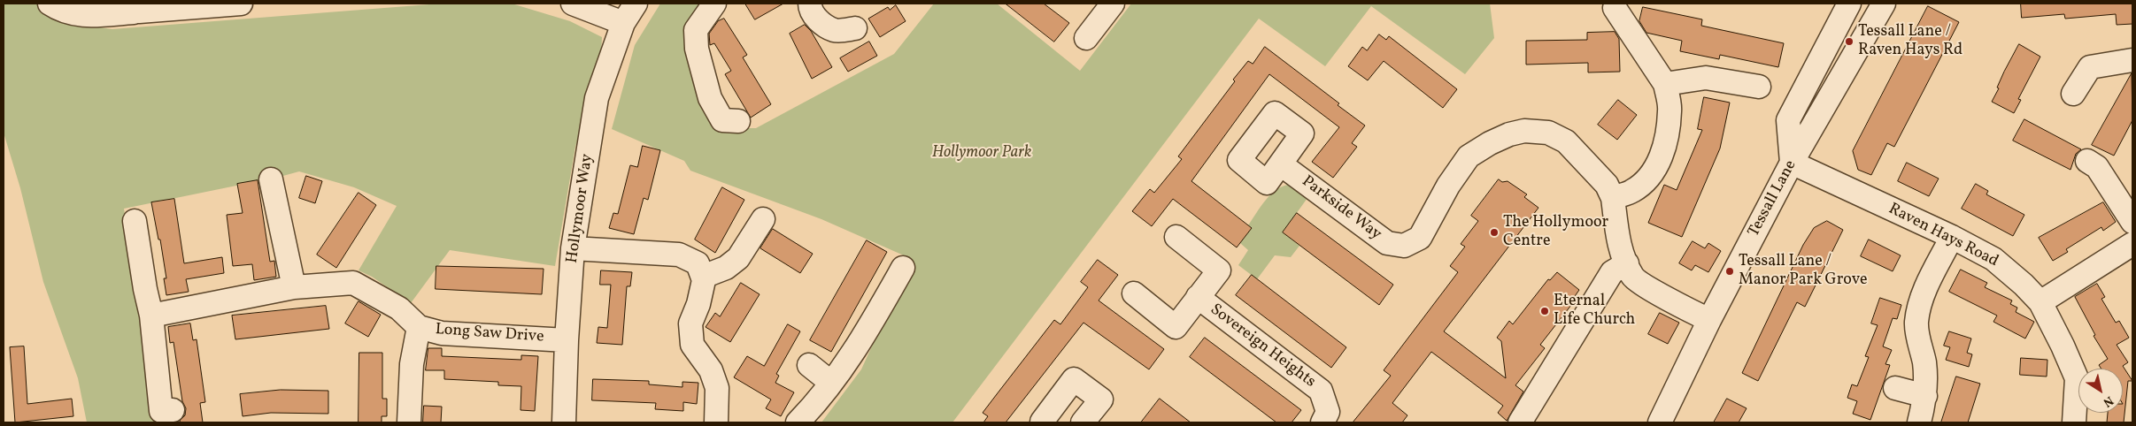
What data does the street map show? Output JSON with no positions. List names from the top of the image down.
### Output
{
  "streets": {
    "street": [
      "Tessall Lane",
      "Hollymoor Way",
      "Parkside Way",
      "Raven Hays Road",
      "Long Saw Drive",
      "Sovereign Heights"
    ]
  },
  "crossings": [
    ["Tessall Lane", "Raven Hays Road"],
    ["Hollymoor Way", "Long Saw Drive"]
  ],
  "parks": ["Hollymoor Park"],
  "places": [
    "Tessall Lane / Raven Hays Rd",
    "The Hollymoor Centre",
    "Tessall Lane / Manor Park Grove",
    "Eternal Life Church"
  ],
  "north": "bottom right"
}
